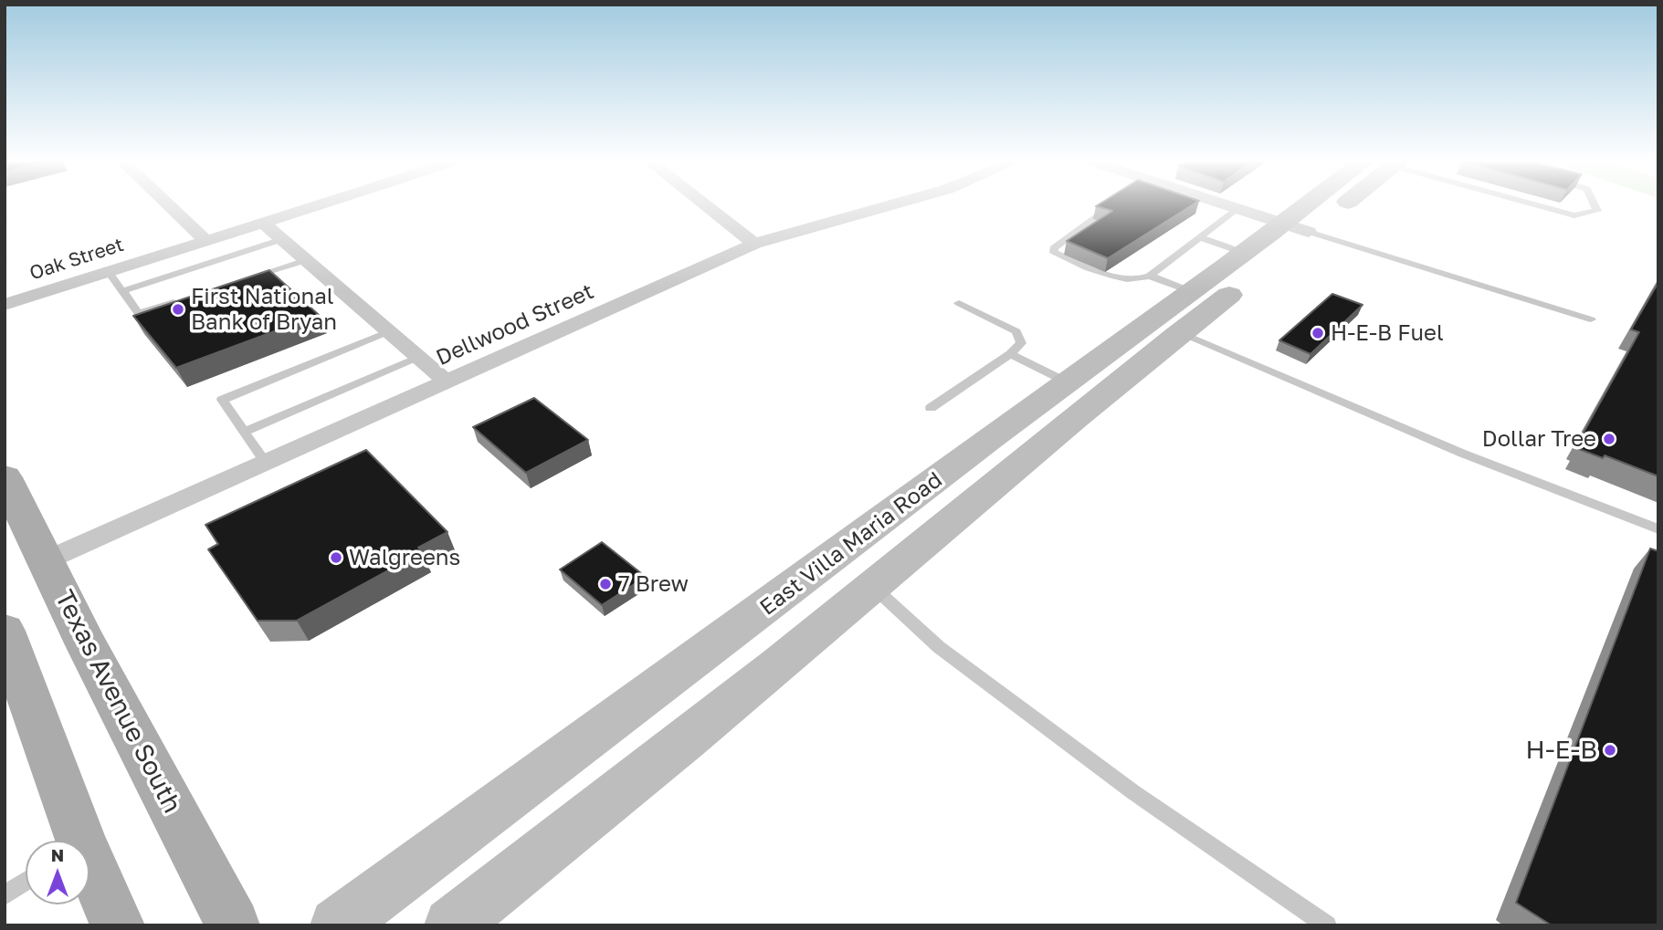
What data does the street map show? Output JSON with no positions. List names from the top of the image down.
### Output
{
  "streets": {
    "main road": ["East Villa Maria Road", "Texas Avenue South"],
    "street": ["Oak Street", "Dellwood Street"]
  },
  "crossings": [
    ["Dellwood Street", "Texas Avenue South"]
  ],
  "places": [
    "First National Bank of Bryan",
    "H-E-B Fuel",
    "Dollar Tree",
    "Walgreens",
    "7 Brew",
    "H-E-B"
  ],
  "north": "top"
}
